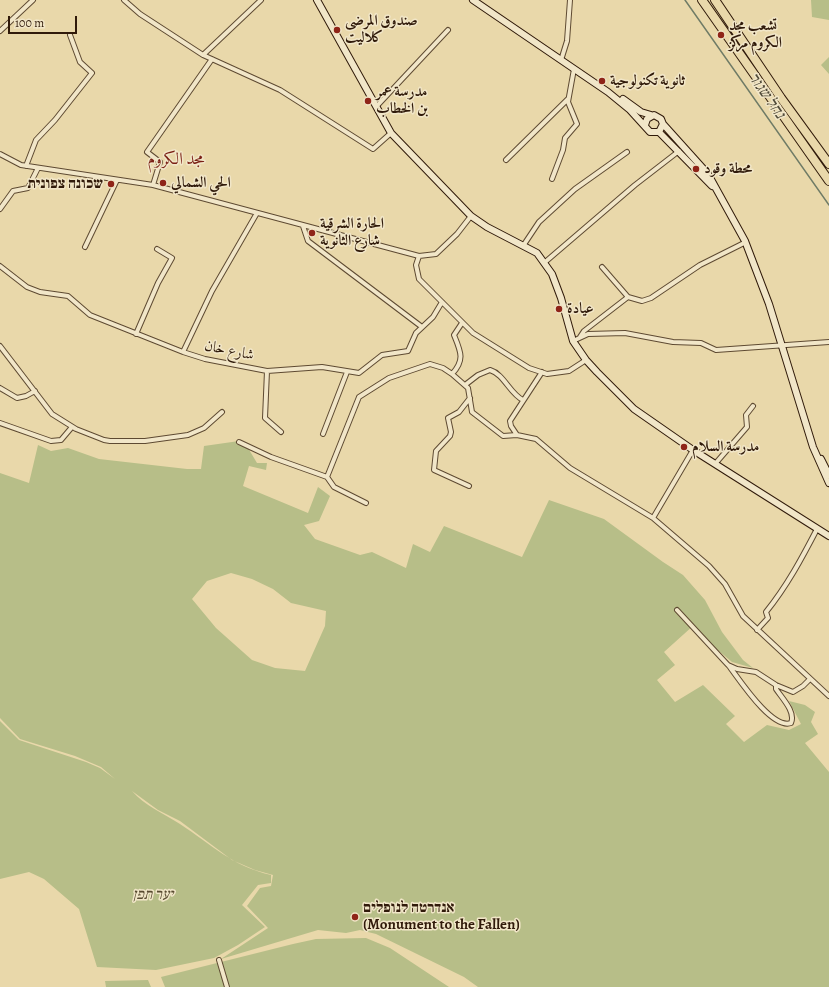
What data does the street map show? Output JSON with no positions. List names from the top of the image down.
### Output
{
  "streets": {
    "street": ["شارع خان"]
  },
  "districts": ["مجد الكروم"],
  "water": ["נחל שגור"],
  "parks": ["יער תפן"],
  "places": [
    "صندوق المرضى كلاليت",
    "تشعب مجد الكروم مركز",
    "ثانوية تكنولوجية",
    "مدرسة عمر بن الخطاب",
    "محطة وقود",
    "الحي الشمالي",
    "שכונה צפונית",
    "الحارة الشرقية شارع الثانوية",
    "عيادة",
    "مدرسة السلام",
    "אנדרטה לנופלים (Monument to the Fallen)"
  ],
  "scale_bar": "100 m"
}
